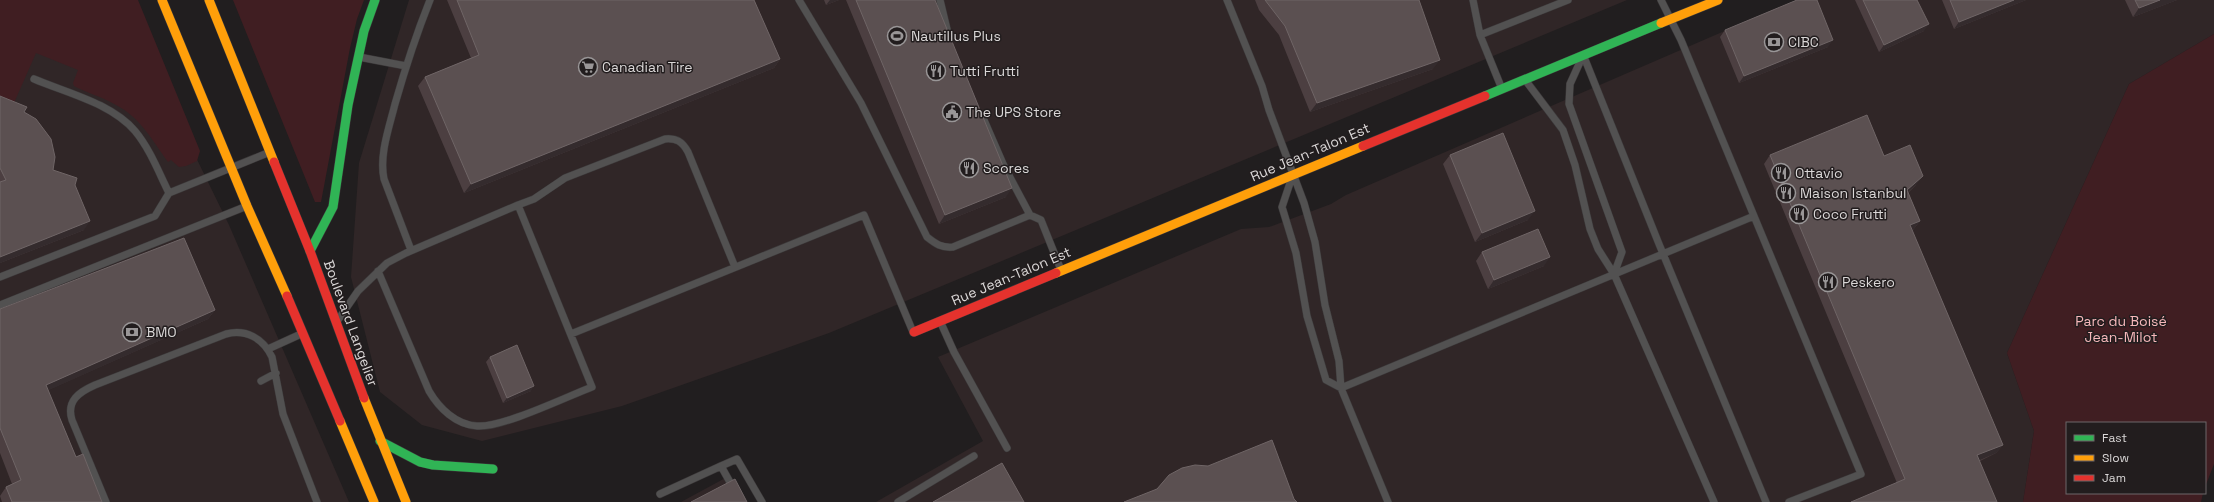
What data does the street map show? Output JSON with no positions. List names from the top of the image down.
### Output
{
  "streets": {
    "main road": ["Rue Jean-Talon Est", "Boulevard Langelier"]
  },
  "parks": ["Parc du Boisé Jean-Milot"],
  "places": {
    "sports": ["Nautillus Plus"],
    "bank": ["CIBC", "BMO"],
    "supermarket": ["Canadian Tire"],
    "restaurant": [
      "Tutti Frutti",
      "Scores",
      "Ottavio",
      "Maison Istanbul",
      "Coco Frutti",
      "Peskero"
    ],
    "public building": ["The UPS Store"]
  },
  "legend": ["Fast", "Slow", "Jam"]
}
